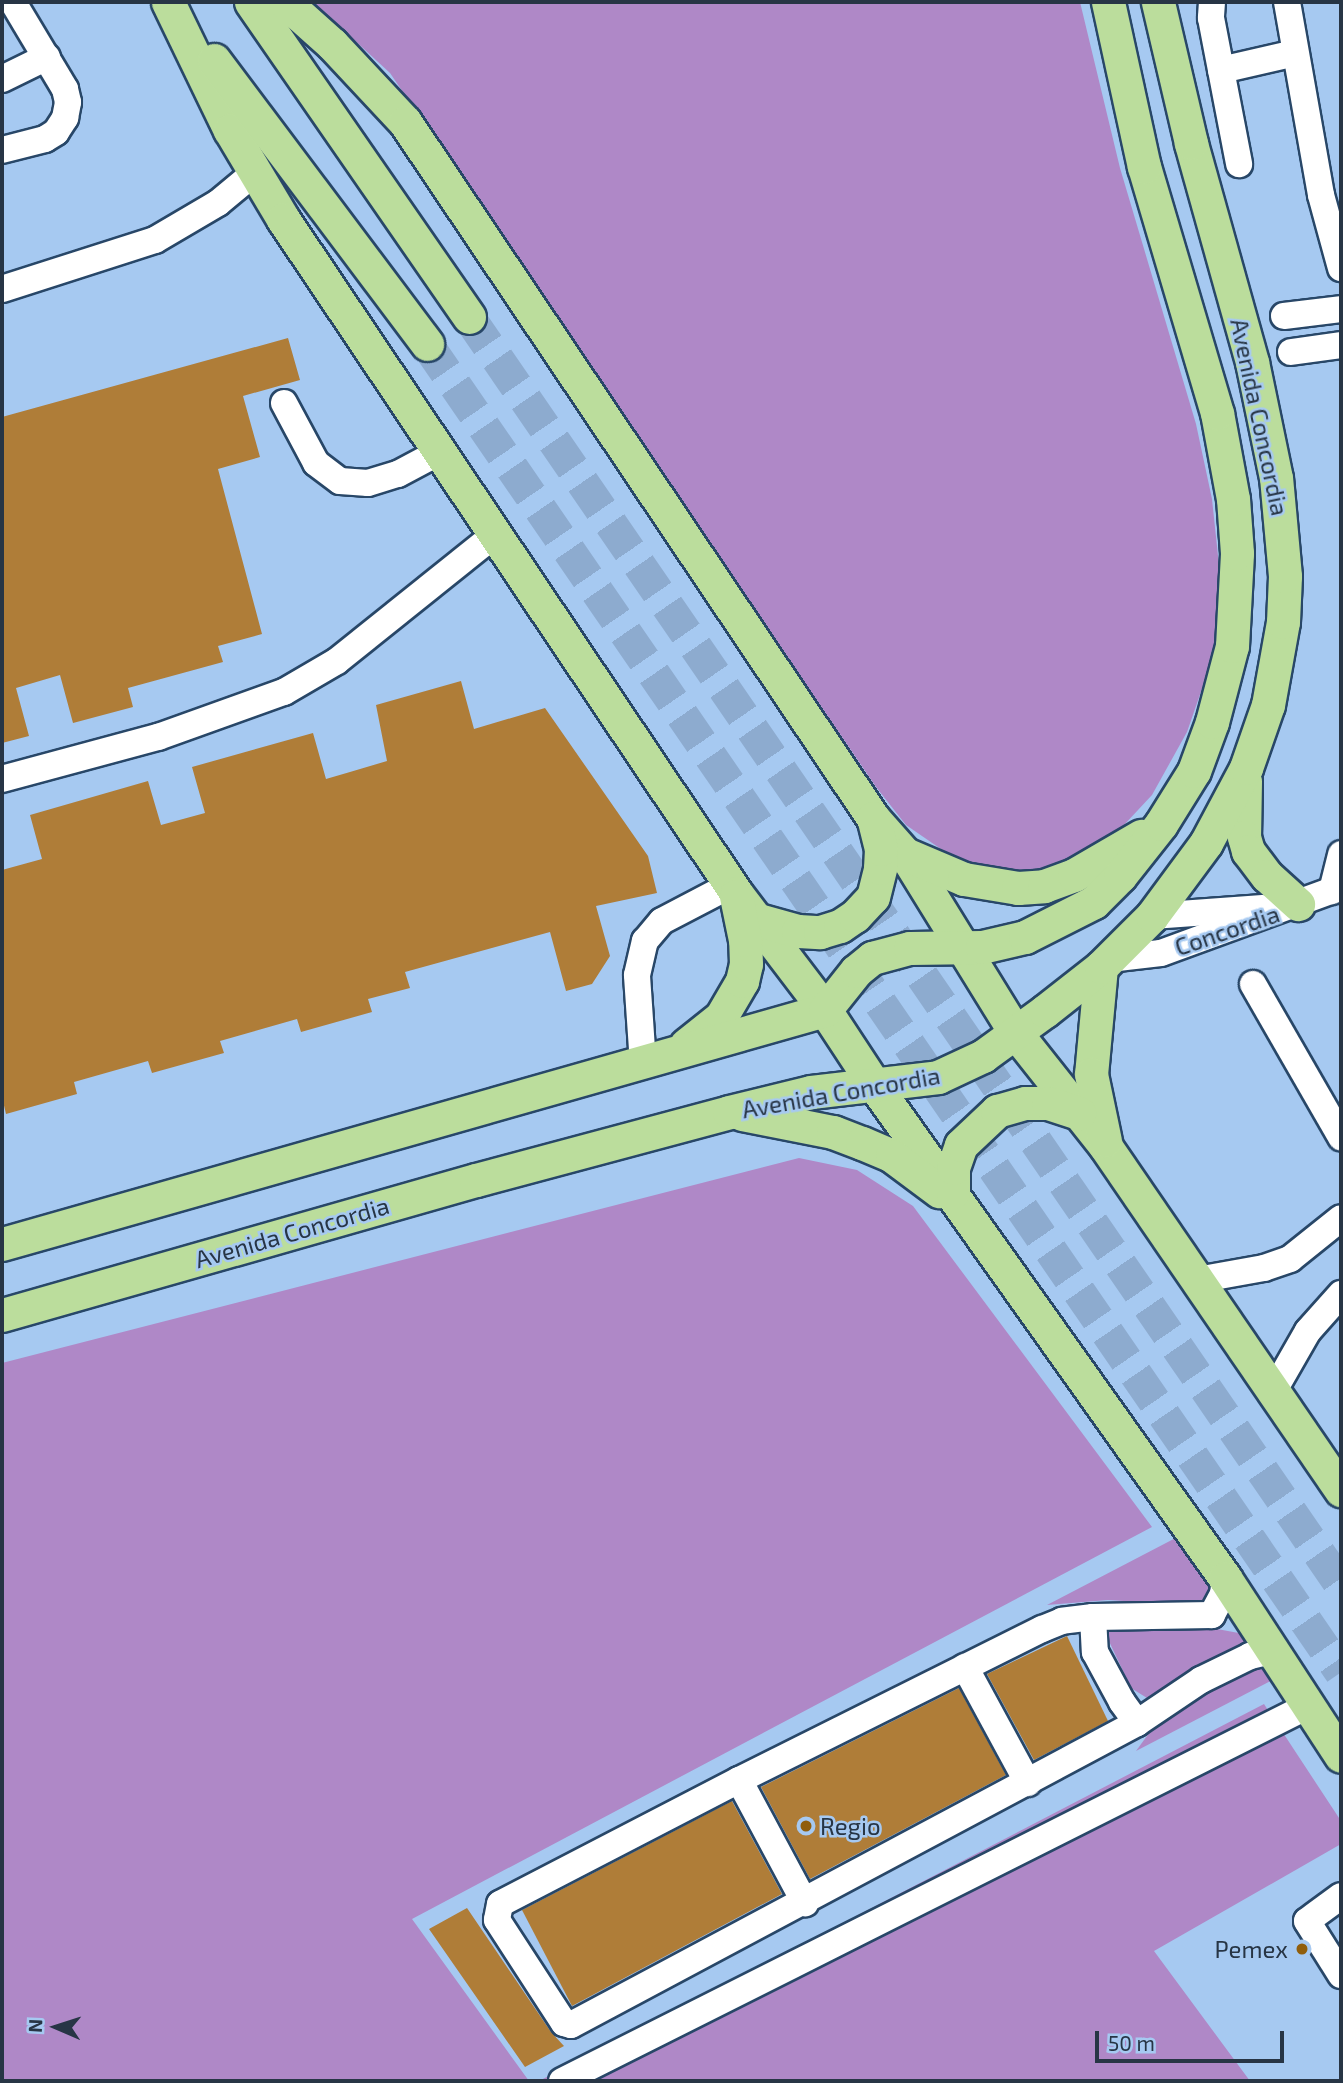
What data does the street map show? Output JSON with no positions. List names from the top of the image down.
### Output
{
  "streets": {
    "main road": ["Avenida Concordia"],
    "street": ["Concordia"]
  },
  "crossings": [
    ["Avenida Concordia", "Concordia"]
  ],
  "places": ["Regio", "Pemex"],
  "scale_bar": "50 m",
  "north": "left"
}
